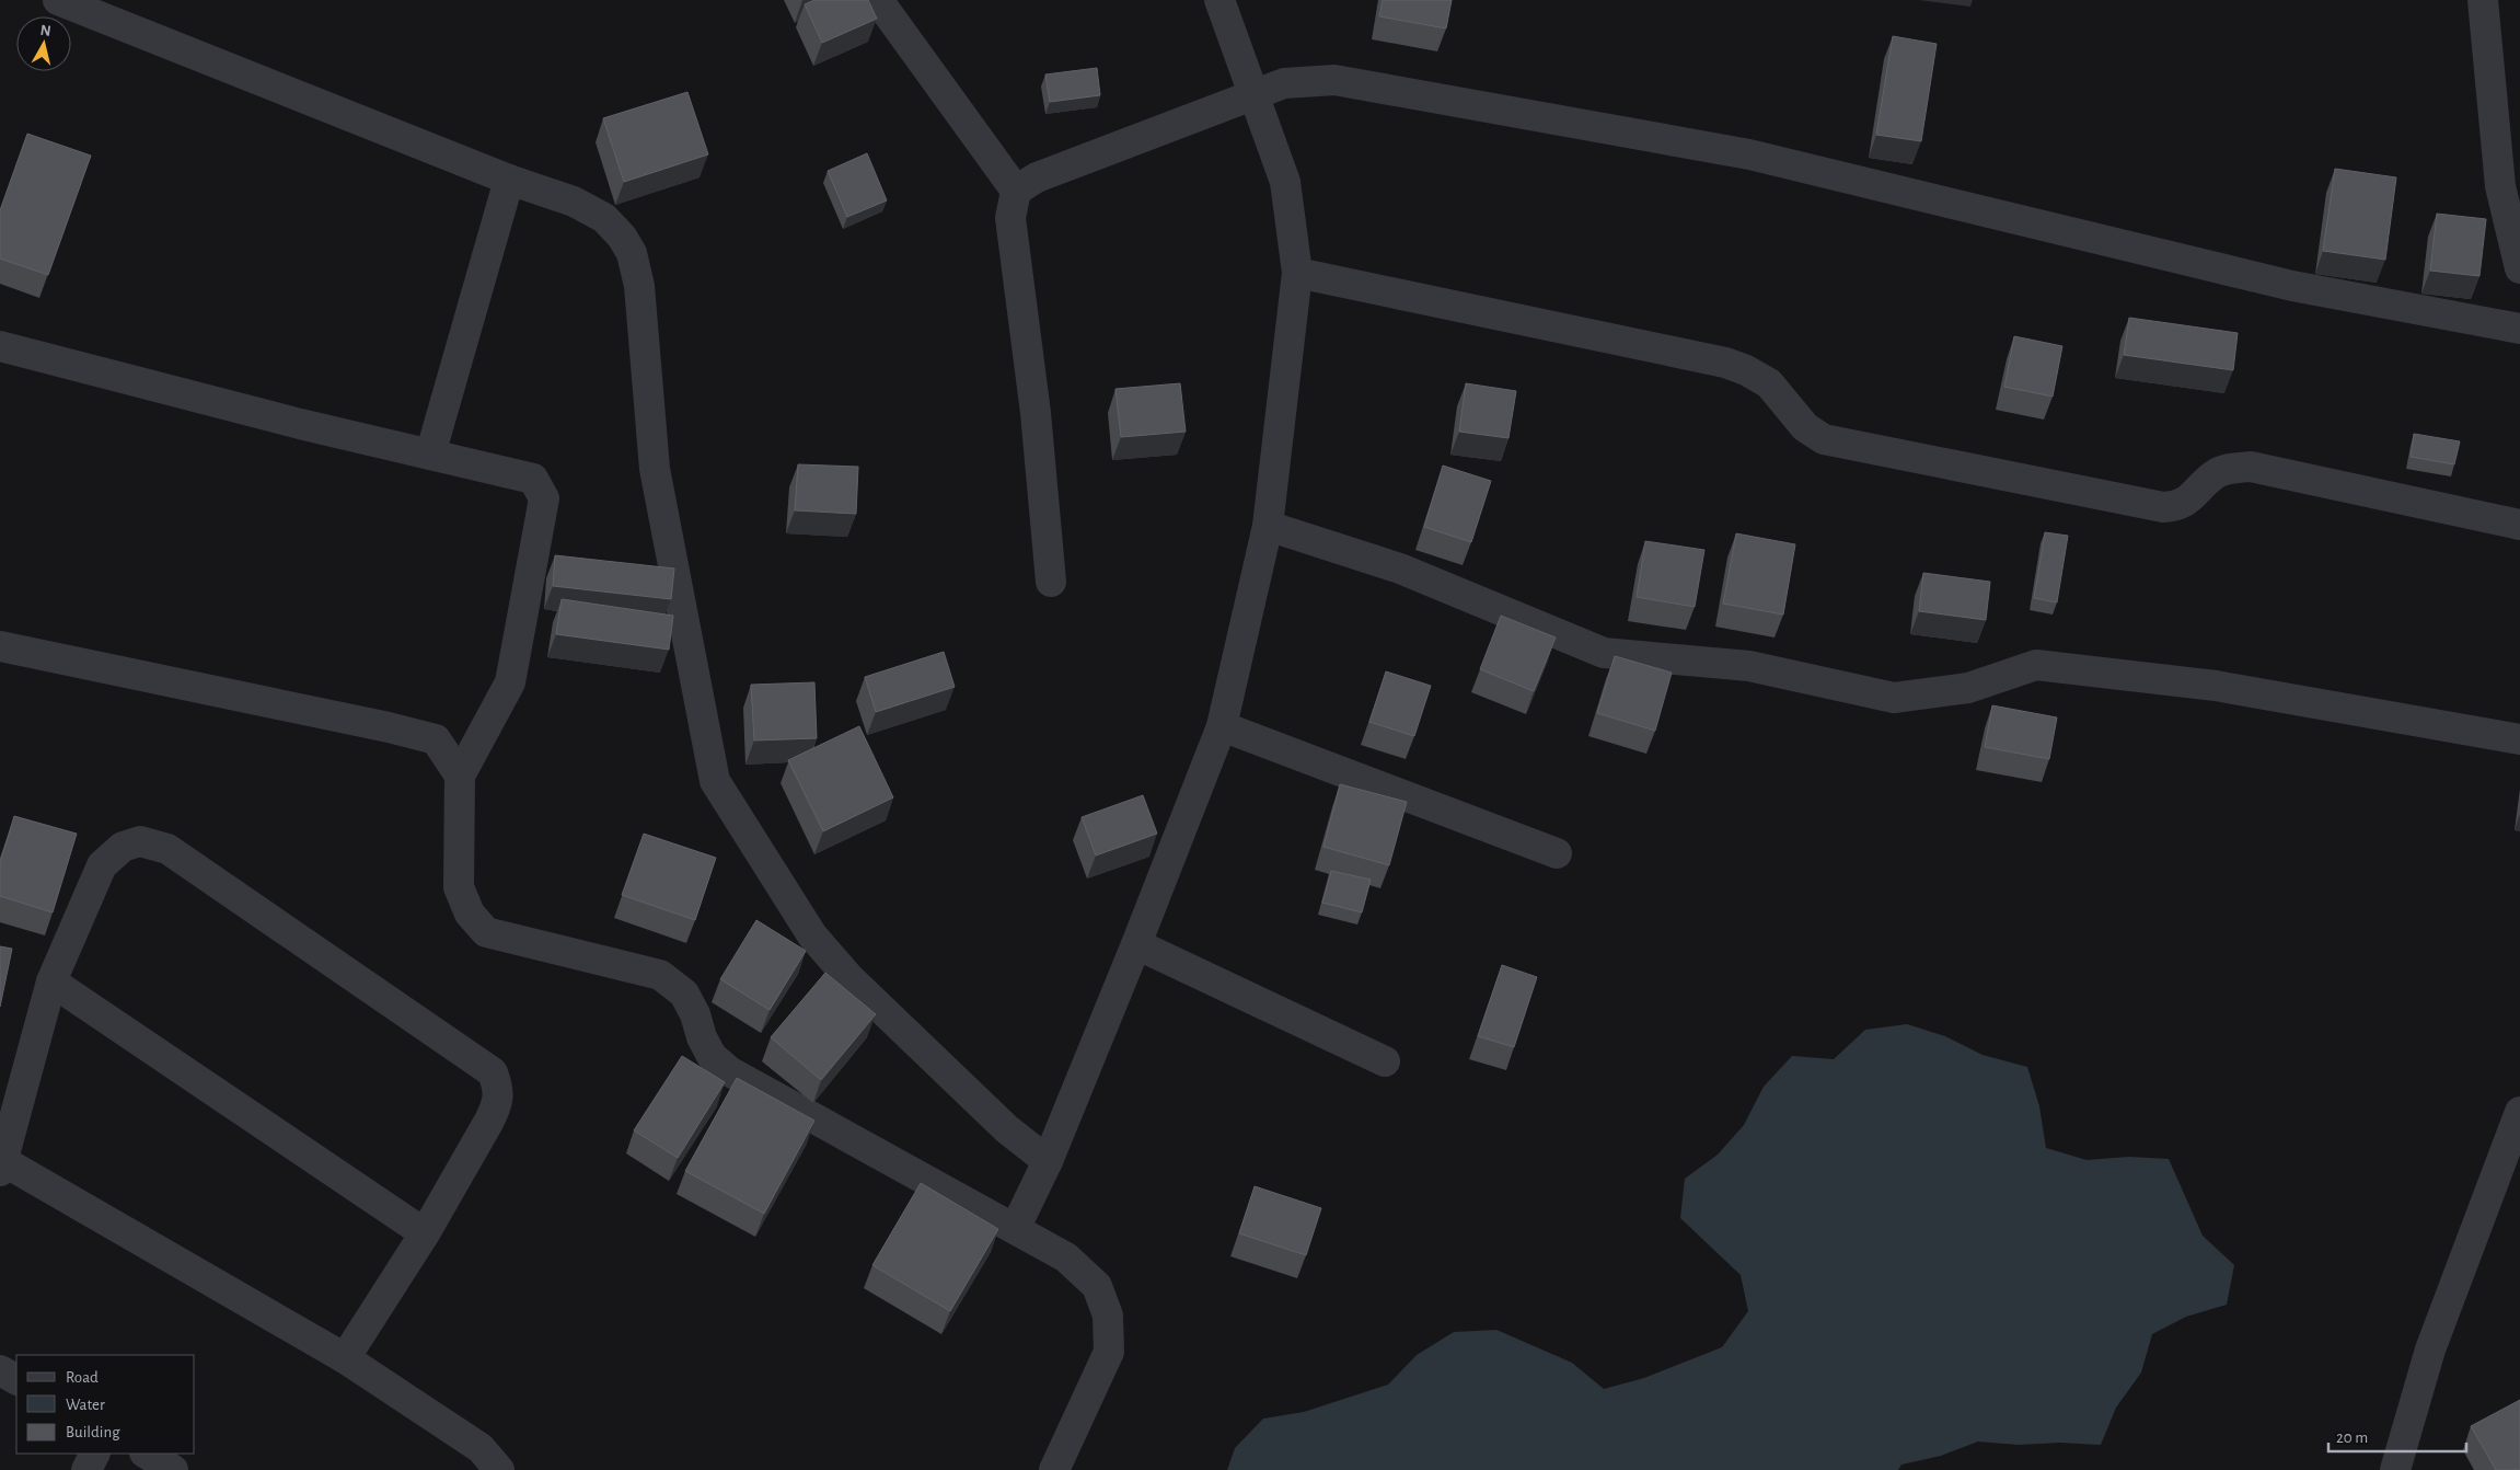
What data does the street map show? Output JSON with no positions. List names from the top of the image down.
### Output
{
  "legend": ["Road", "Water", "Building"],
  "scale_bar": "20 m",
  "north": "top"
}
